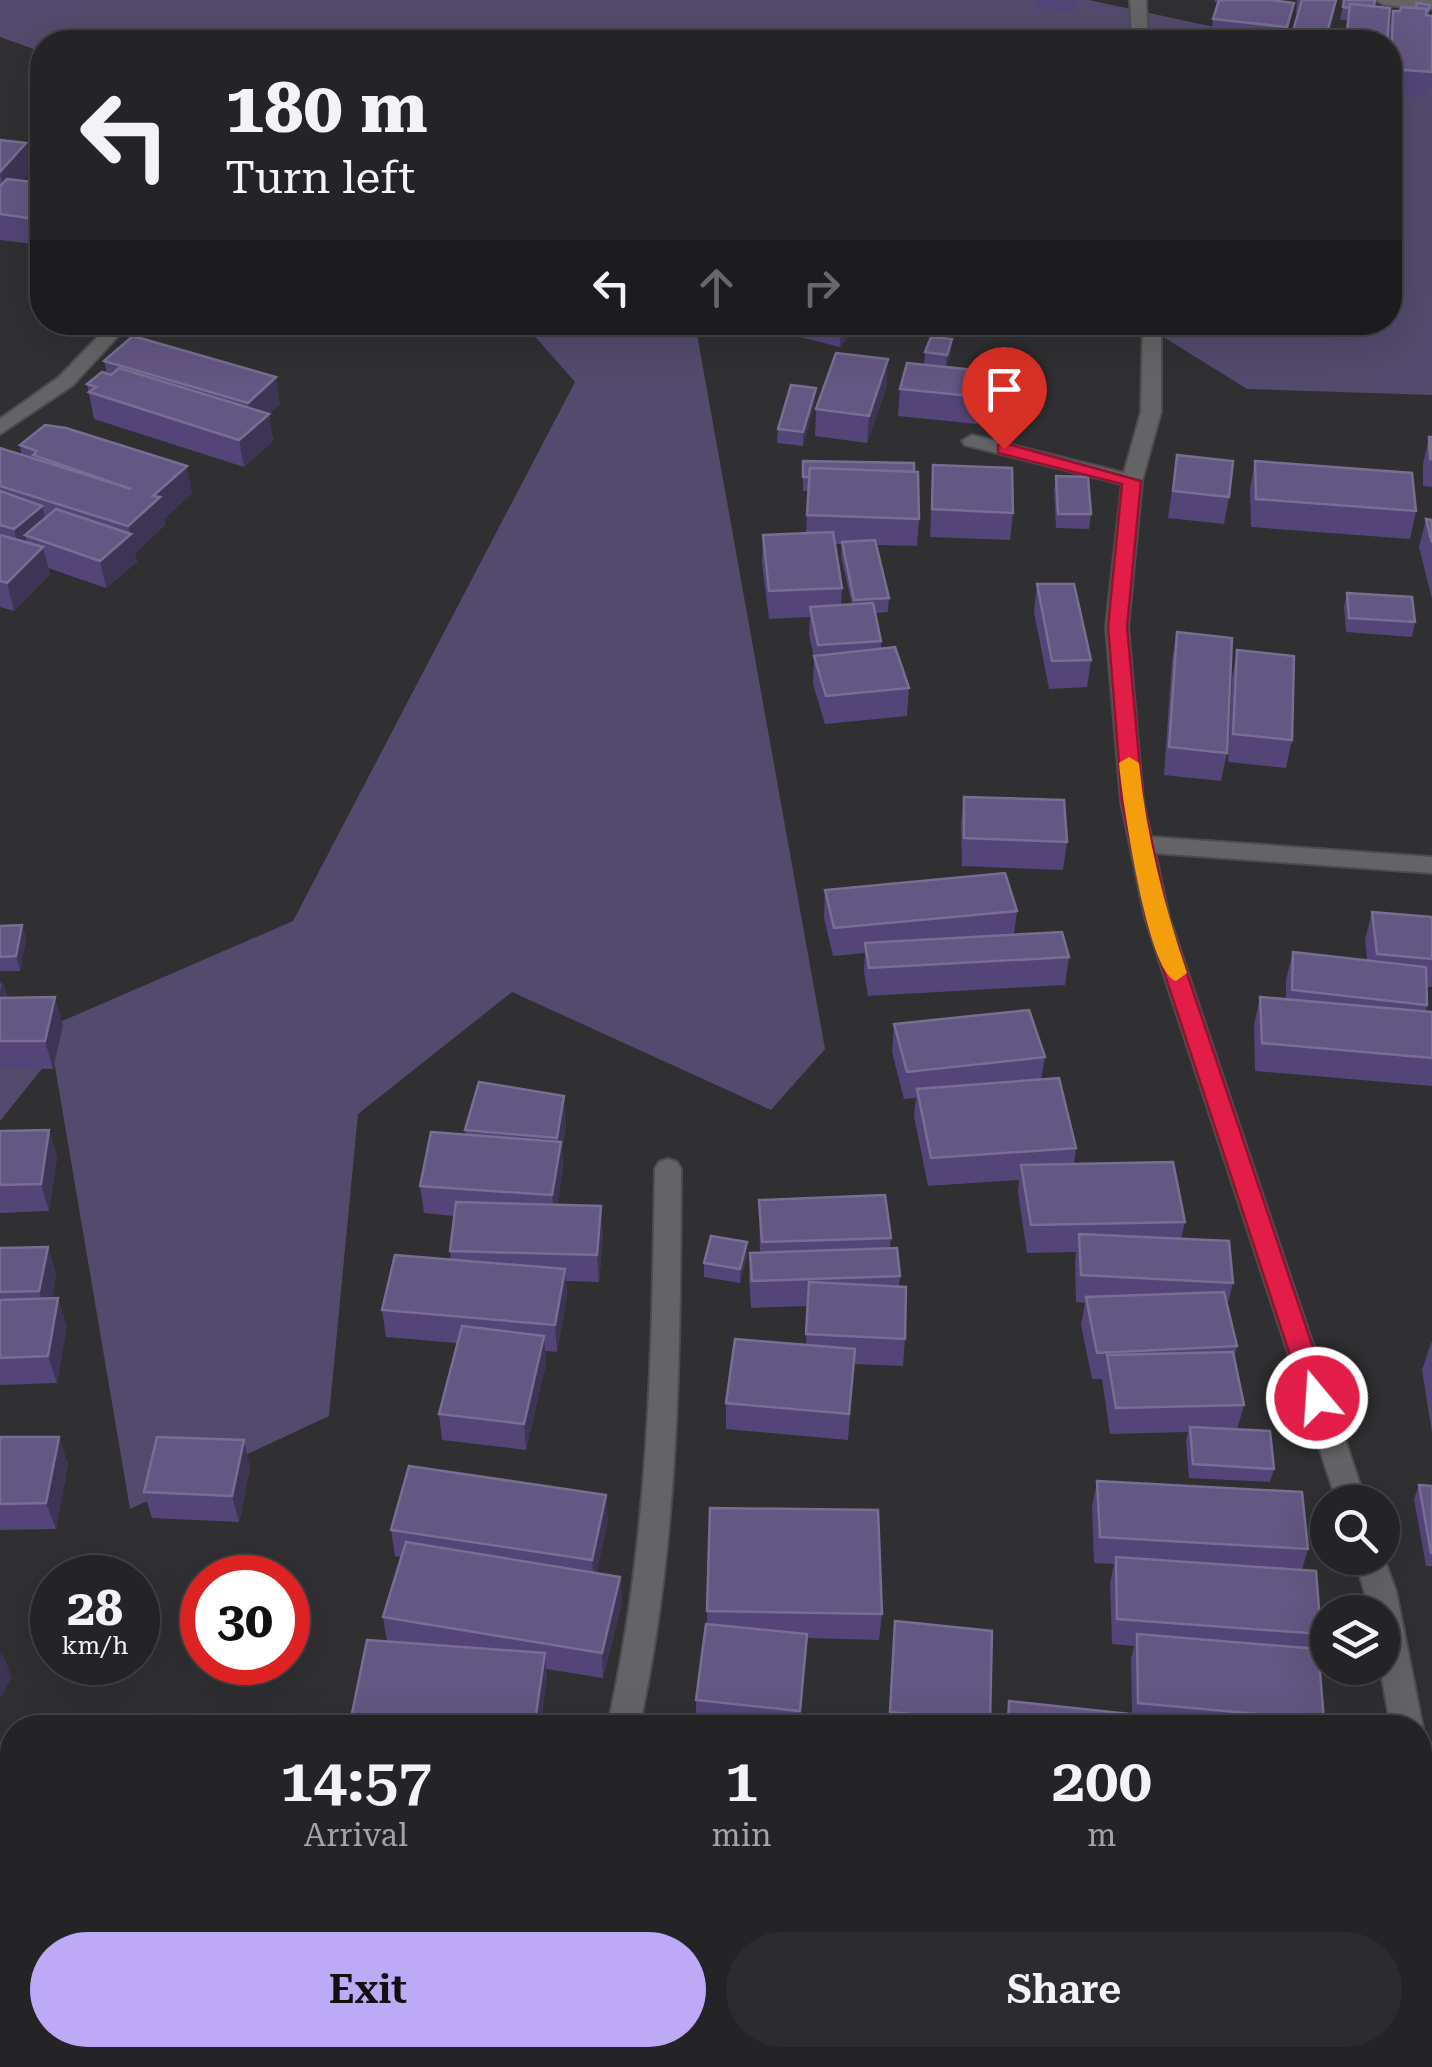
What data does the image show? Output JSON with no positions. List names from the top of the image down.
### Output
{
  "page": {
    "turn": ["180 m", "Turn left"],
    "speed": "28 km/h",
    "limit": "30",
    "eta": [
      "14:57",
      "Arrival",
      "1",
      "min",
      "200",
      "m"
    ],
    "buttons": ["Exit", "Share"]
  }
}
